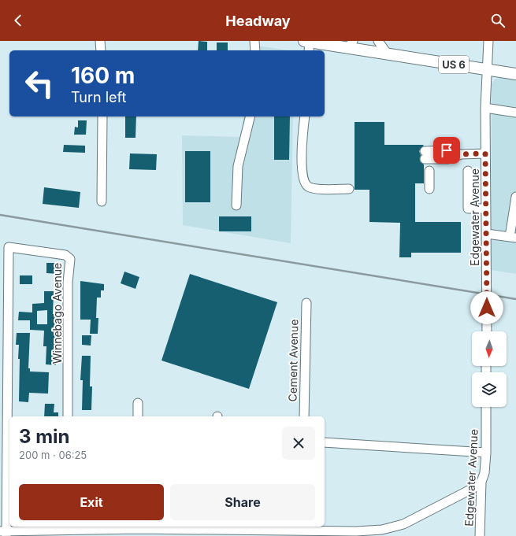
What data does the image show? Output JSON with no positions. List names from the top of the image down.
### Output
{
  "streets": {
    "main road": ["US 6"],
    "street": ["Edgewater Avenue", "Winnebago Avenue", "Cement Avenue"]
  },
  "crossings": [
    ["US 6", "Edgewater Avenue"]
  ],
  "north": "bottom",
  "page": {
    "header": "Headway",
    "turn": ["160 m", "Turn left"],
    "heading": ["3 min", "200 m · 06:25"],
    "buttons": ["Exit", "Share"]
  }
}
